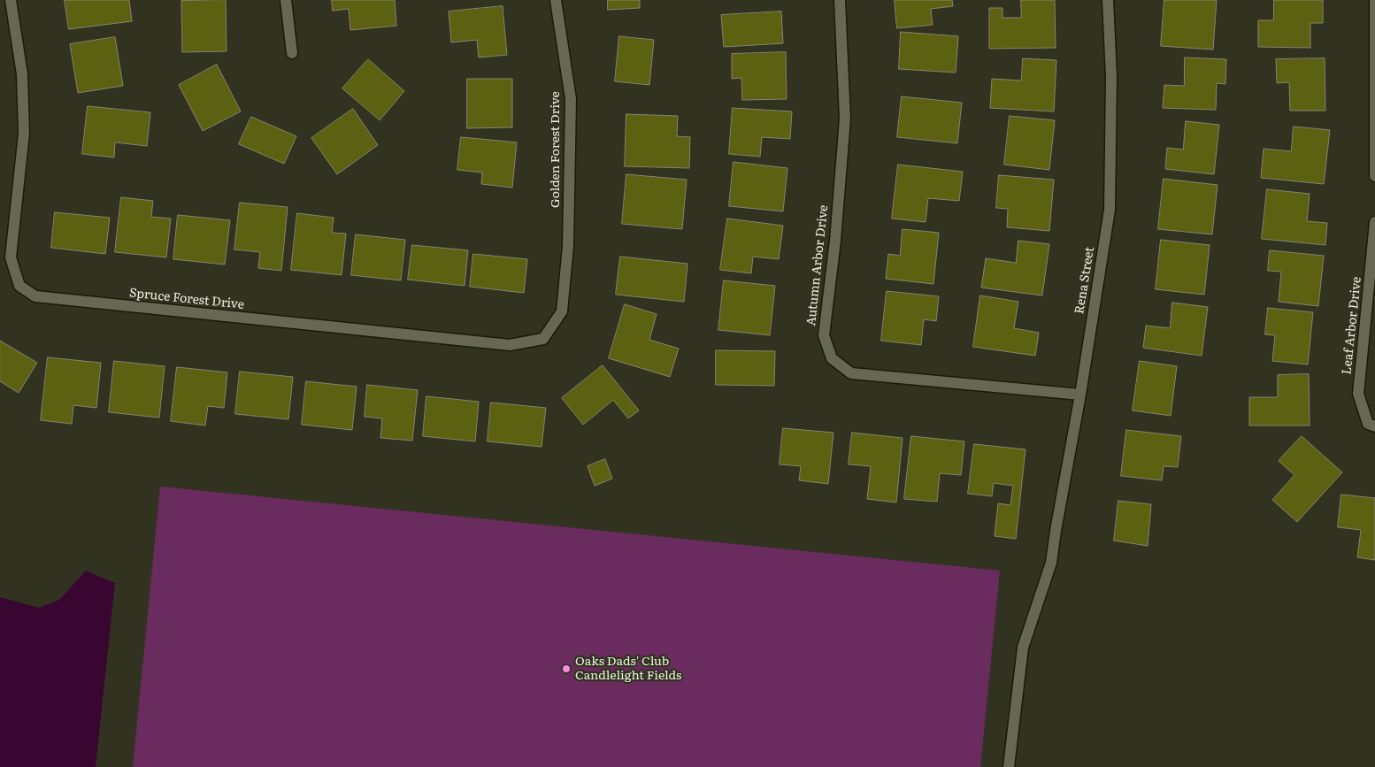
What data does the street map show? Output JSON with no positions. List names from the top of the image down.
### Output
{
  "streets": {
    "street": [
      "Golden Forest Drive",
      "Autumn Arbor Drive",
      "Rena Street",
      "Spruce Forest Drive",
      "Leaf Arbor Drive"
    ]
  },
  "crossings": [
    ["Golden Forest Drive", "Spruce Forest Drive"],
    ["Autumn Arbor Drive", "Rena Street"]
  ],
  "places": ["Oaks Dads' Club Candlelight Fields"]
}
